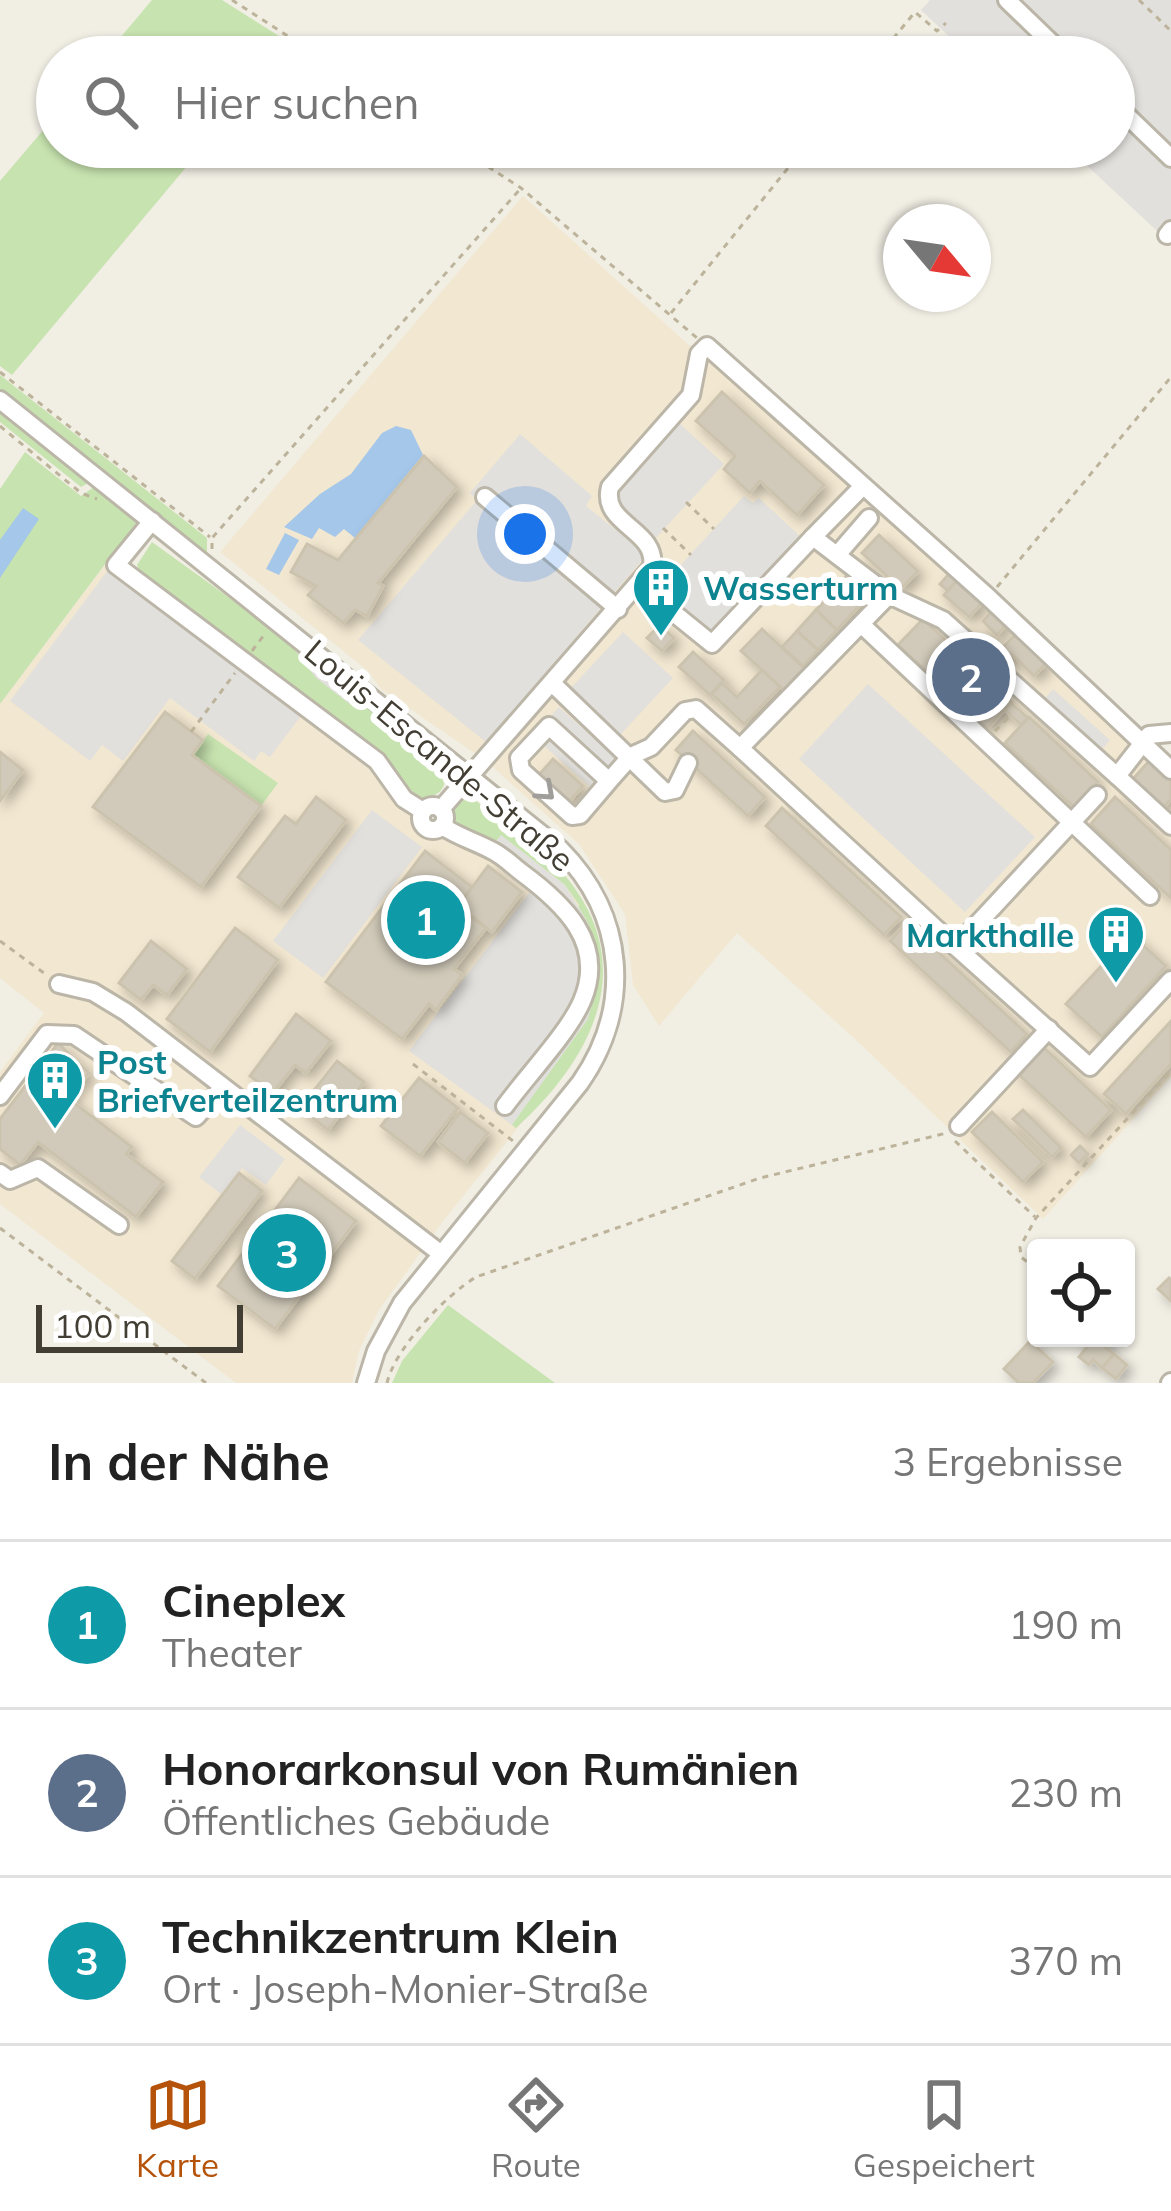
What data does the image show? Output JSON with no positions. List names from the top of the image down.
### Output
{
  "streets": {
    "street": ["Louis-Escande-Straße"]
  },
  "places": {
    "building": ["Wasserturm", "Markthalle", "Post Briefverteilzentrum"]
  },
  "scale_bar": "100 m",
  "north": "bottom right",
  "page": {
    "search": "Hier suchen",
    "pins": ["2", "1", "3"],
    "scale": "100 m",
    "heading": ["In der Nähe", "3 Ergebnisse"],
    "list": [
      {
        "mark": "1",
        "name": "Cineplex",
        "note": "Theater",
        "value": "190 m"
      },
      {
        "mark": "2",
        "name": "Honorarkonsul von Rumänien",
        "note": "Öffentliches Gebäude",
        "value": "230 m"
      },
      {
        "mark": "3",
        "name": "Technikzentrum Klein",
        "note": "Ort · Joseph-Monier-Straße",
        "value": "370 m"
      }
    ],
    "nav": ["Karte", "Route", "Gespeichert"]
  }
}
